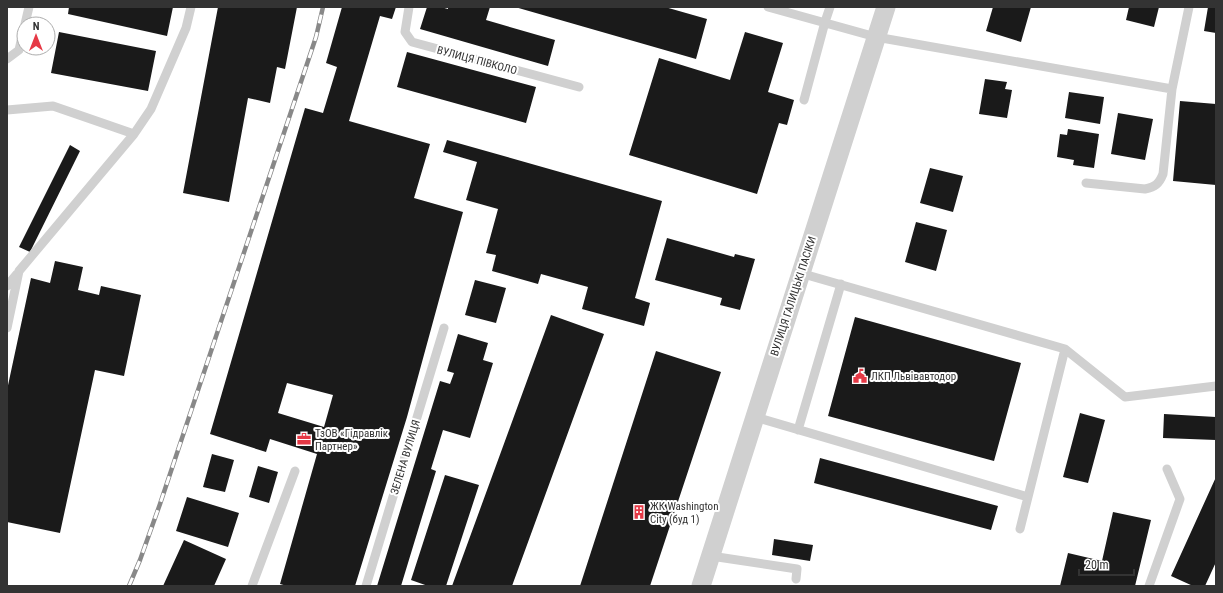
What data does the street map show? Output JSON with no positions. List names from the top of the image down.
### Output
{
  "streets": {
    "street": ["ВУЛИЦЯ ГАЛИЦЬКІ ПАСІКИ"],
    "lane": ["ВУЛИЦЯ ПІВКОЛО", "ЗЕЛЕНА ВУЛИЦЯ"]
  },
  "places": {
    "public building": ["ЛКП Львівавтодор"],
    "office": ["ТзОВ «Гідравлік Партнер»"],
    "building": ["ЖК Washington City (буд 1)"]
  },
  "scale_bar": "20 m",
  "north": "top"
}
